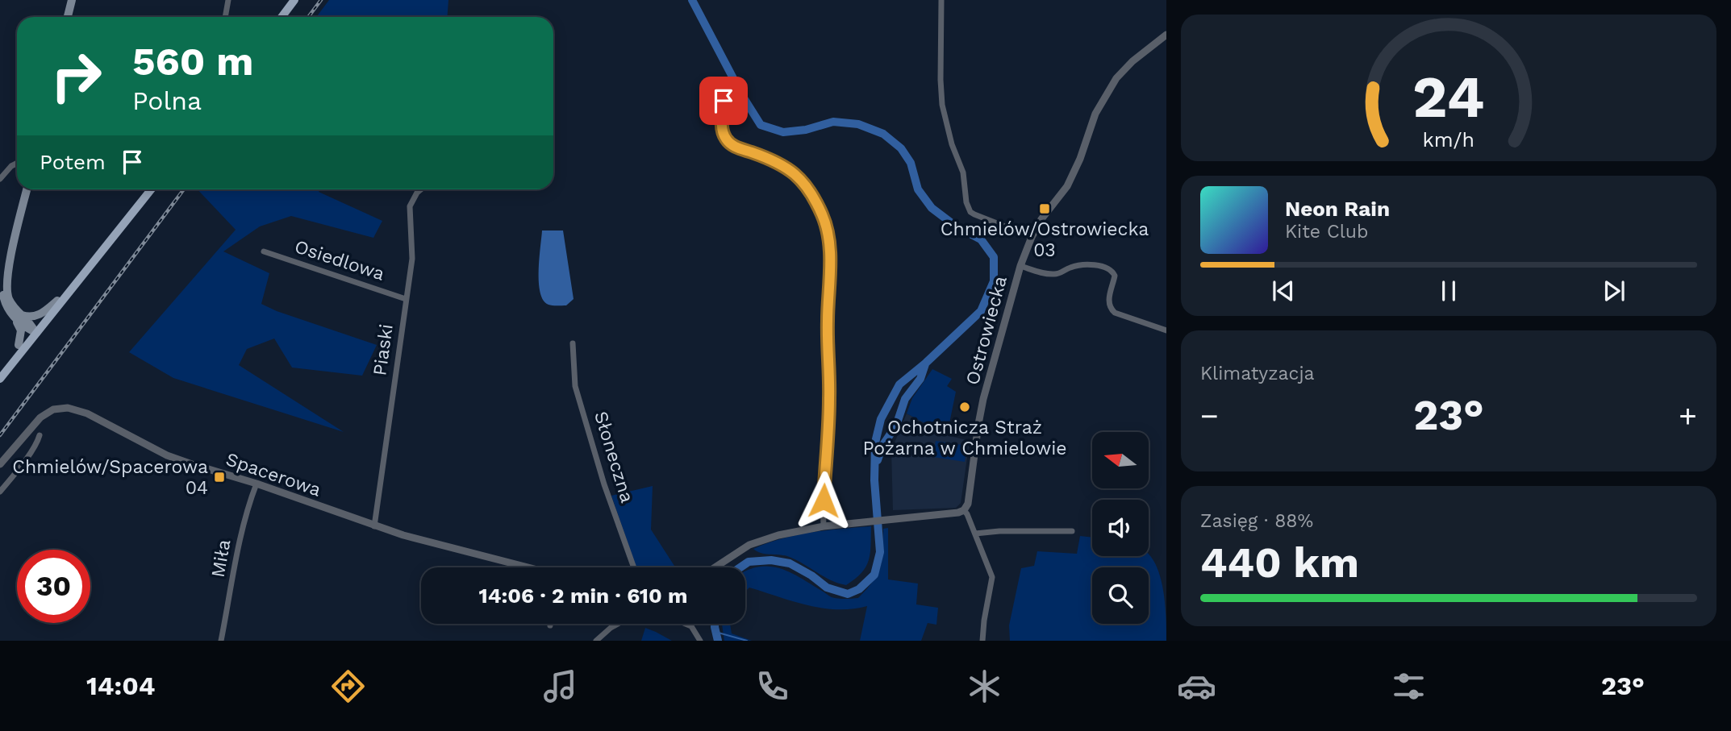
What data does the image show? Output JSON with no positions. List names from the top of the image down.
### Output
{
  "streets": {
    "street": [
      "Osiedlowa",
      "Ostrowiecka",
      "Piaski",
      "Słoneczna",
      "Spacerowa",
      "Miła"
    ]
  },
  "crossings": [
    ["Osiedlowa", "Piaski"],
    ["Piaski", "Spacerowa"],
    ["Spacerowa", "Miła"]
  ],
  "places": {
    "transit": ["Chmielów/Ostrowiecka 03", "Chmielów/Spacerowa 04"],
    "other": ["Ochotnicza Straż Pożarna w Chmielowie"]
  },
  "north": "left",
  "page": {
    "turn": ["560 m", "Polna"],
    "then": "Potem",
    "song": ["Neon Rain", "Kite Club"],
    "tile": [
      "Klimatyzacja",
      ["Zasięg · 88%", "440 km"]
    ],
    "heat": ["−", "23°", "+"],
    "limit": "30",
    "trip": "14:06 · 2 min · 610 m",
    "tabs": ["14:04", "23°"],
    "gauge": ["24", "km/h"]
  }
}
